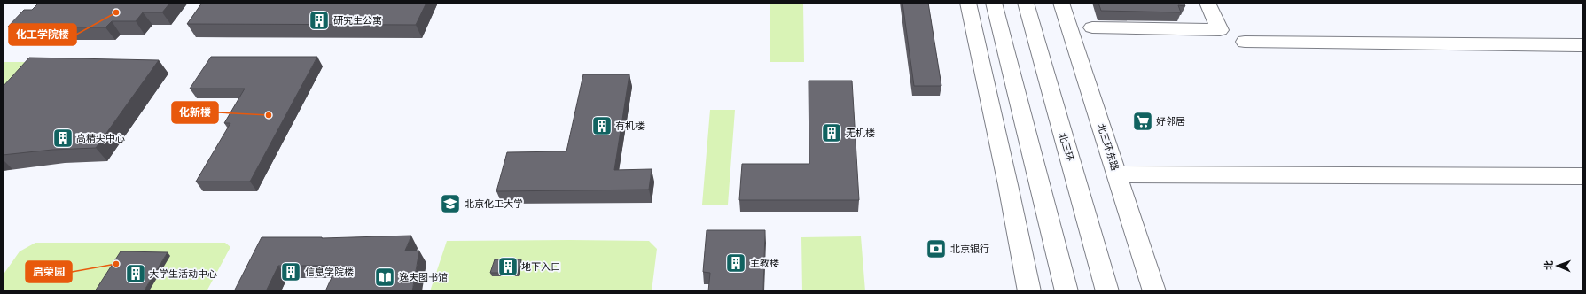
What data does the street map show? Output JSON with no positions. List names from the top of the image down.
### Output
{
  "streets": {
    "main road": ["北三环", "北三环东路"]
  },
  "places": {
    "other": ["化工学院楼", "化新楼", "启荣园"],
    "building": [
      "研究生公寓",
      "有机楼",
      "无机楼",
      "高精尖中心",
      "主教楼",
      "地下入口",
      "信息学院楼",
      "大学生活动中心"
    ],
    "supermarket": ["好邻居"],
    "school or university": ["北京化工大学"],
    "bank": ["北京银行"],
    "library": ["逸夫图书馆"]
  },
  "north": "left"
}
